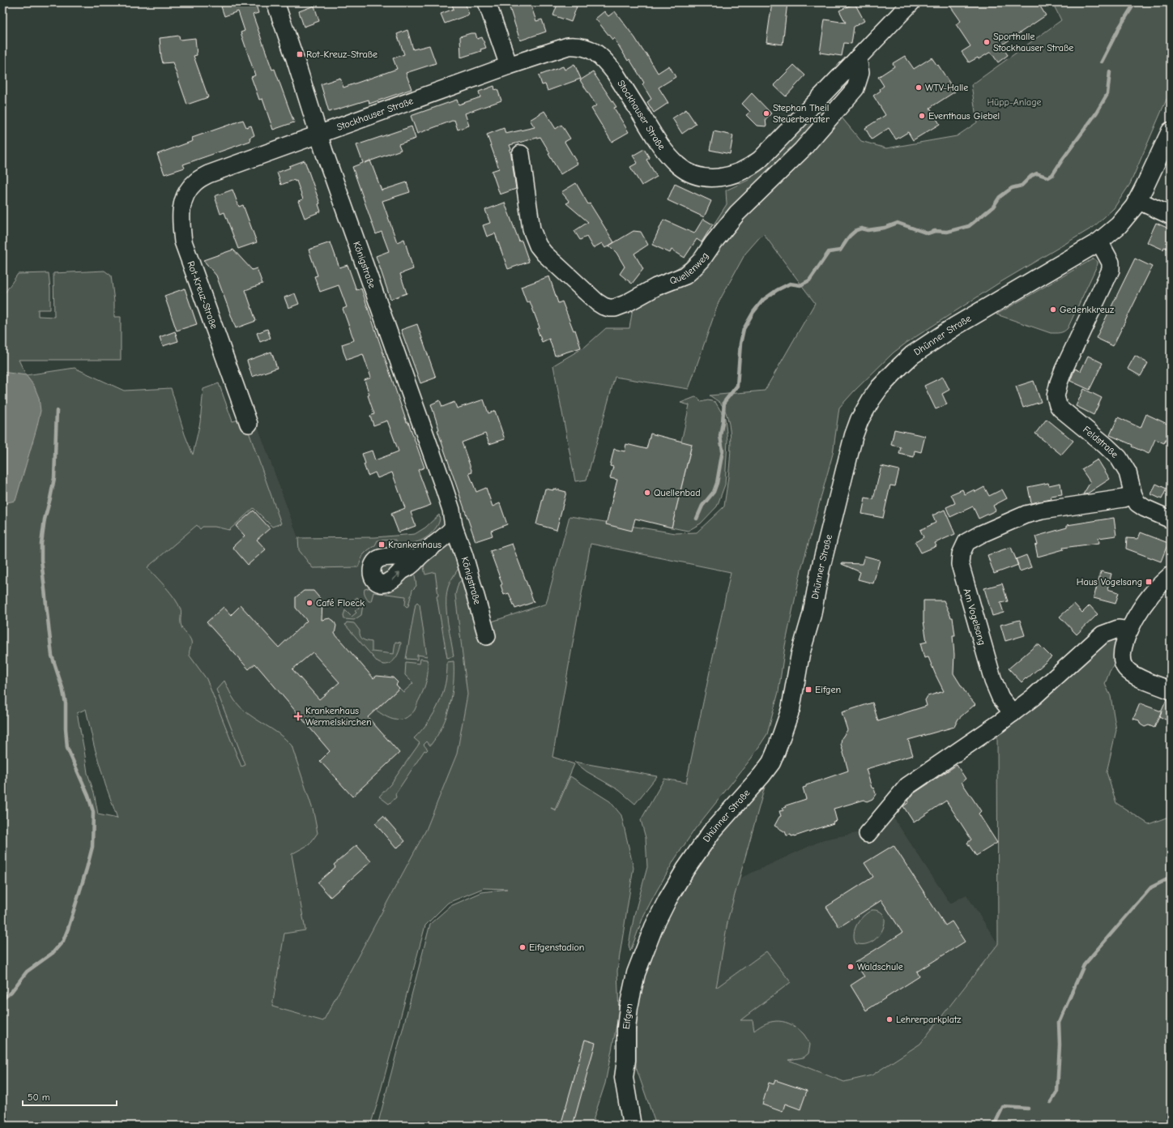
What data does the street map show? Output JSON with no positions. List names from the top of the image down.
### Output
{
  "streets": {
    "main road": ["Dhünner Straße", "Eifgen"],
    "street": [
      "Stockhauser Straße",
      "Königstraße",
      "Quellenweg",
      "Rot-Kreuz-Straße",
      "Feldstraße",
      "Am Vogelsang"
    ]
  },
  "crossings": [
    ["Stockhauser Straße", "Königstraße"],
    ["Stockhauser Straße", "Quellenweg"],
    ["Stockhauser Straße", "Rot-Kreuz-Straße"],
    ["Königstraße", "Rot-Kreuz-Straße"],
    ["Dhünner Straße", "Feldstraße"],
    ["Dhünner Straße", "Eifgen"],
    ["Feldstraße", "Am Vogelsang"]
  ],
  "parks": ["Hüpp-Anlage"],
  "places": {
    "other": [
      "Sporthalle Stockhauser Straße",
      "WTV-Halle",
      "Stephan Theil Steuerberater",
      "Eventhaus Giebel",
      "Gedenkkreuz",
      "Quellenbad",
      "Café Floeck",
      "Eifgenstadion",
      "Waldschule",
      "Lehrerparkplatz"
    ],
    "transit": [
      "Rot-Kreuz-Straße",
      "Krankenhaus",
      "Haus Vogelsang",
      "Eifgen"
    ],
    "health": ["Krankenhaus Wermelskirchen"]
  },
  "scale_bar": "50 m"
}
